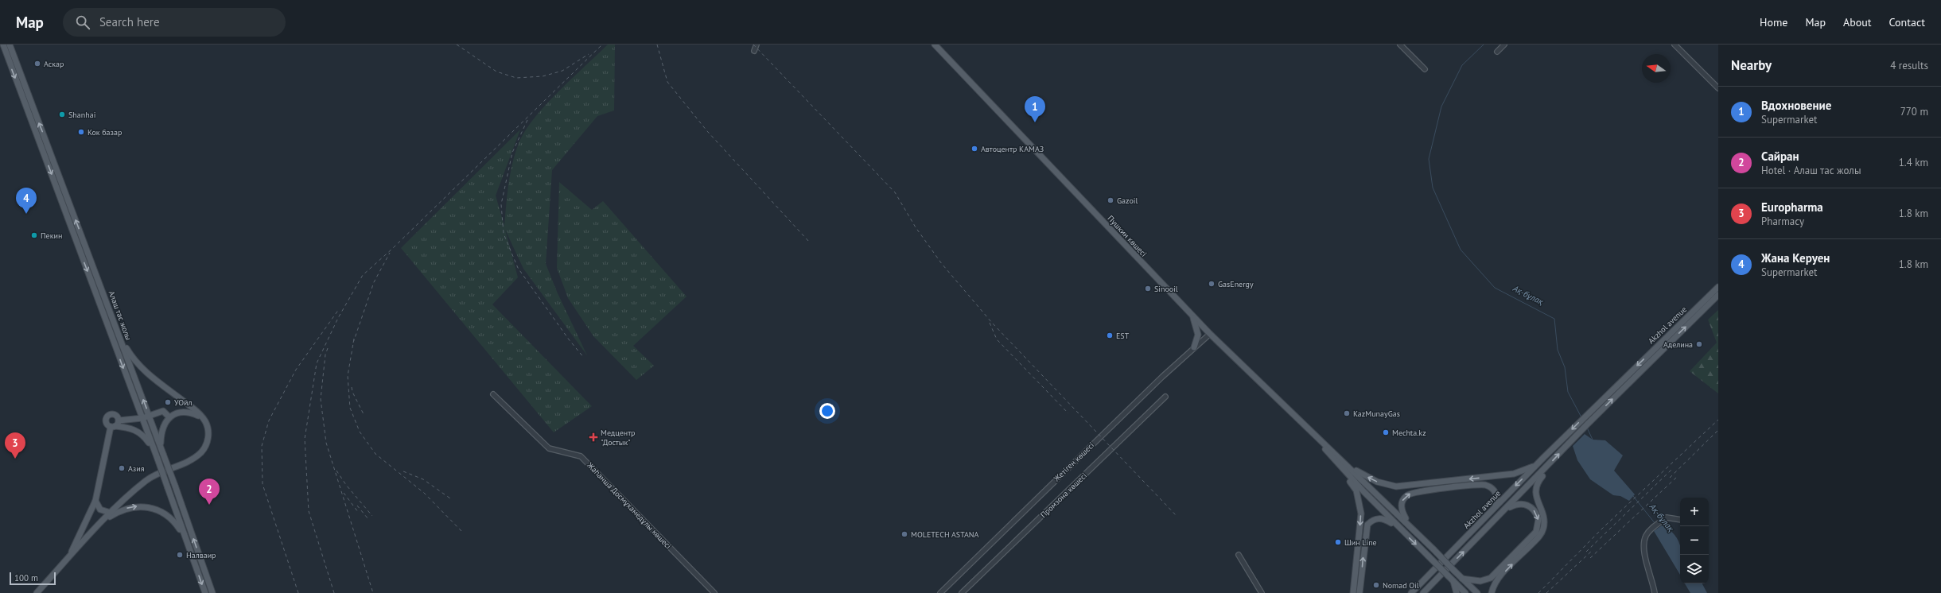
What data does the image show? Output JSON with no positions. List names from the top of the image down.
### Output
{
  "streets": {
    "main road": ["Пушкин көшесі", "Алаш тас жолы", "Akzhol avenue"],
    "street": ["Жетіген көшесі", "Промзона көшесі", "Жаһанша Досмұхамедұлы көшесі"]
  },
  "crossings": [
    ["Пушкин көшесі", "Жетіген көшесі"]
  ],
  "water": ["Ақ-бұлақ"],
  "places": {
    "other": [
      "Аскар",
      "Shanhai",
      "Кок базар",
      "Автоцентр КАМАЗ",
      "Gazoil",
      "Пекин",
      "GasEnergy",
      "Sinooil",
      "EST",
      "Аделина",
      "УОйл",
      "KazMunayGas",
      "Mechta.kz",
      "Азия",
      "MOLETECH ASTANA",
      "Шин Line",
      "Налваир",
      "Nomad Oil"
    ],
    "health": ["Медцентр \"Достык\""]
  },
  "scale_bar": "100 m",
  "north": "left",
  "page": {
    "header": "Map",
    "search": "Search here",
    "nav": [
      "Home",
      "Map",
      "About",
      "Contact"
    ],
    "heading": ["Nearby", "4 results"],
    "list": [
      {
        "mark": "1",
        "name": "Вдохновение",
        "note": "Supermarket",
        "value": "770 m"
      },
      {
        "mark": "2",
        "name": "Сайран",
        "note": "Hotel · Алаш тас жолы",
        "value": "1.4 km"
      },
      {
        "mark": "3",
        "name": "Europharma",
        "note": "Pharmacy",
        "value": "1.8 km"
      },
      {
        "mark": "4",
        "name": "Жана Керуен",
        "note": "Supermarket",
        "value": "1.8 km"
      }
    ],
    "pins": [
      "1",
      "4",
      "3",
      "2"
    ],
    "map_buttons": ["+", "−"],
    "scale": "100 m"
  }
}
